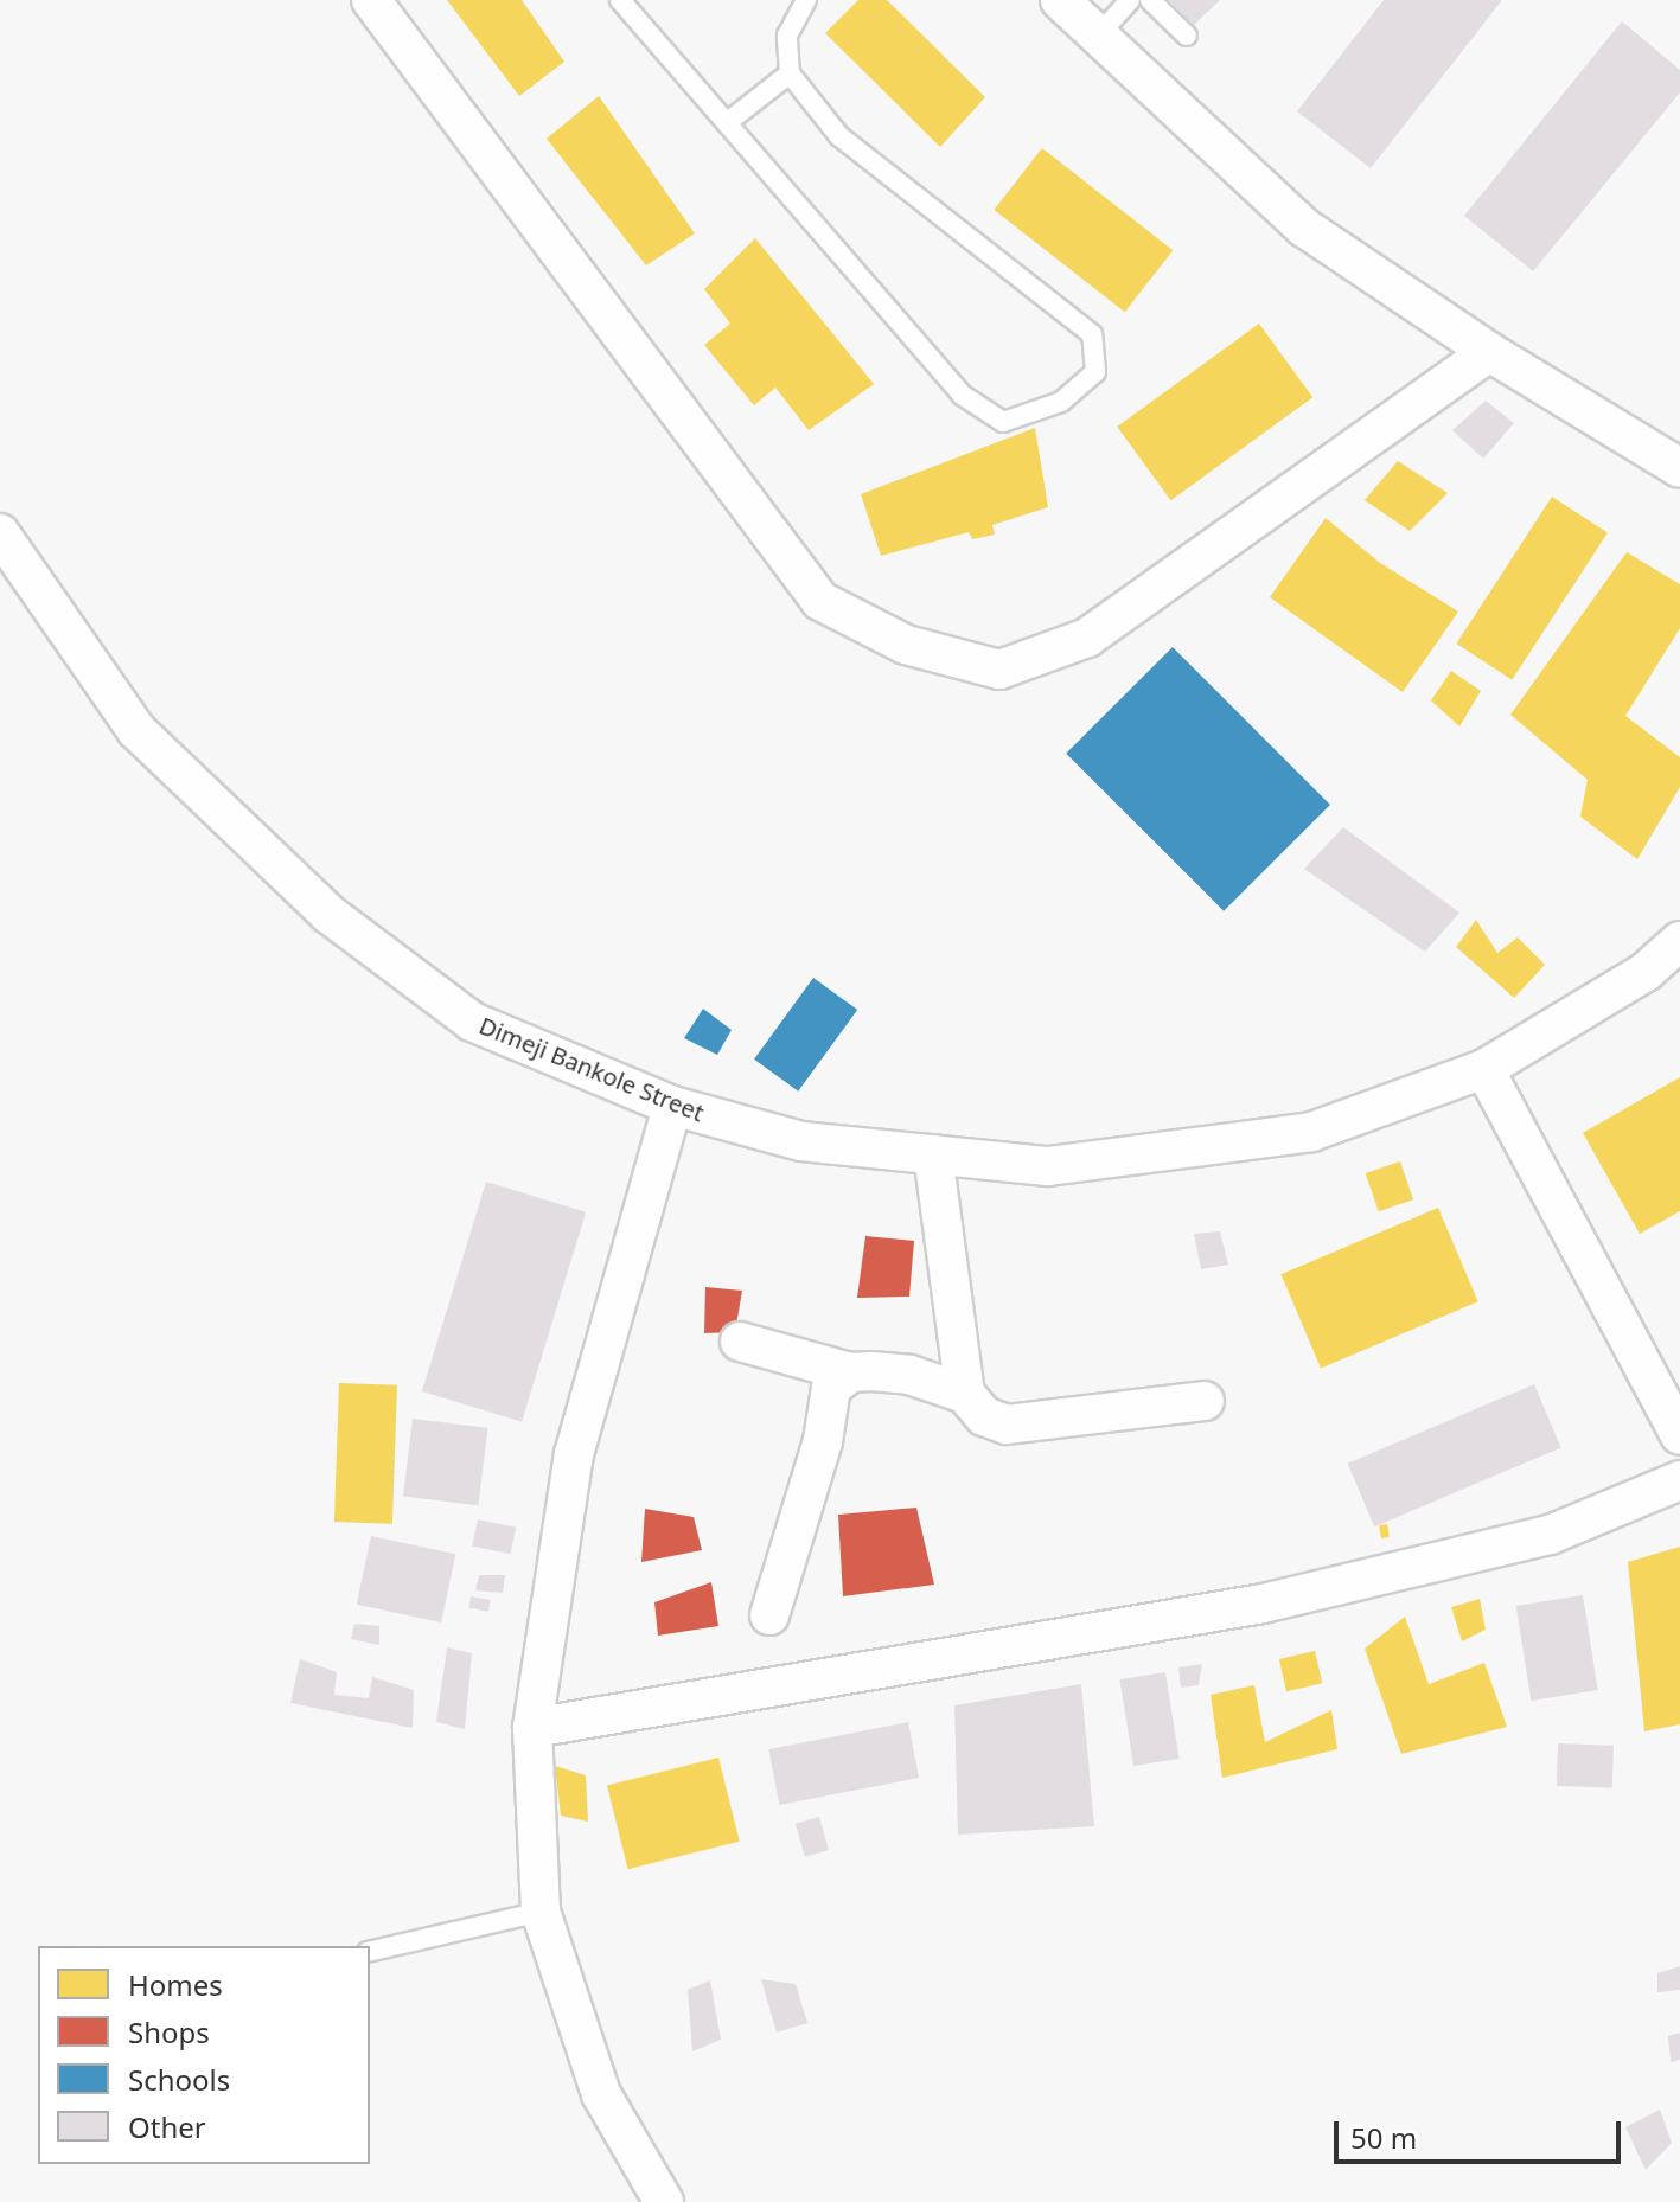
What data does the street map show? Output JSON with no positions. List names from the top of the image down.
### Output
{
  "streets": {
    "street": ["Dimeji Bankole Street"]
  },
  "legend": [
    "Homes",
    "Shops",
    "Schools",
    "Other"
  ],
  "scale_bar": "50 m"
}
